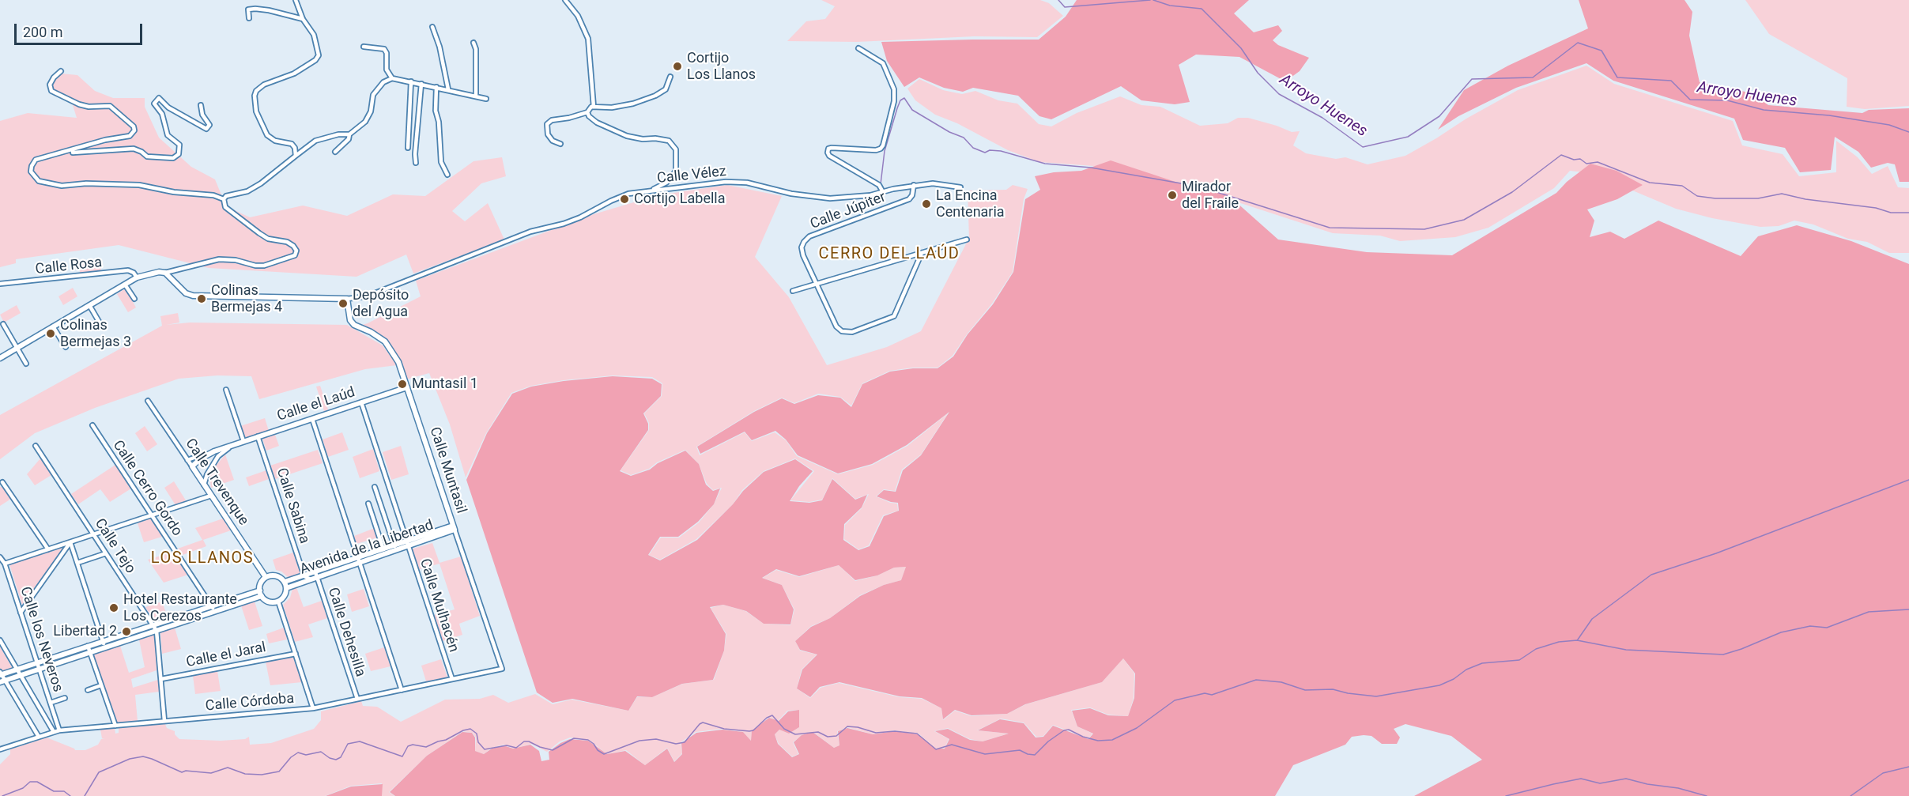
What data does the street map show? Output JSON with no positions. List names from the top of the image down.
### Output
{
  "streets": {
    "street": [
      "Calle Vélez",
      "Calle Júpiter",
      "Calle Rosa",
      "Calle el Laúd",
      "Calle Muntasil",
      "Calle Trevenque",
      "Calle Cerro Gordo",
      "Calle Sabina",
      "Calle Tejo",
      "Avenida de la Libertad",
      "Calle Mulhacén",
      "Calle Dehesilla",
      "Calle los Neveros",
      "Calle el Jaral",
      "Calle Córdoba"
    ]
  },
  "crossings": [
    ["Calle Vélez", "Calle Júpiter"],
    ["Calle Vélez", "Calle Muntasil"],
    ["Calle el Laúd", "Calle Muntasil"],
    ["Calle el Laúd", "Calle Trevenque"],
    ["Calle el Laúd", "Calle Sabina"],
    ["Calle el Laúd", "Calle Mulhacén"],
    ["Calle Muntasil", "Avenida de la Libertad"],
    ["Calle Muntasil", "Calle Córdoba"],
    ["Calle Trevenque", "Avenida de la Libertad"],
    ["Calle Sabina", "Avenida de la Libertad"],
    ["Calle Tejo", "Calle el Jaral"],
    ["Calle Tejo", "Calle Córdoba"],
    ["Avenida de la Libertad", "Calle Mulhacén"],
    ["Avenida de la Libertad", "Calle Dehesilla"],
    ["Calle Mulhacén", "Calle Córdoba"],
    ["Calle Dehesilla", "Calle Córdoba"],
    ["Calle los Neveros", "Calle Córdoba"]
  ],
  "districts": ["CERRO DEL LAÚD", "LOS LLANOS"],
  "water": ["Arroyo Huenes"],
  "places": [
    "Cortijo Los Llanos",
    "Mirador del Fraile",
    "Cortijo Labella",
    "La Encina Centenaria",
    "Colinas Bermejas 4",
    "Depósito del Agua",
    "Colinas Bermejas 3",
    "Muntasil 1",
    "Hotel Restaurante Los Cerezos",
    "Libertad 2"
  ],
  "scale_bar": "200 m"
}
